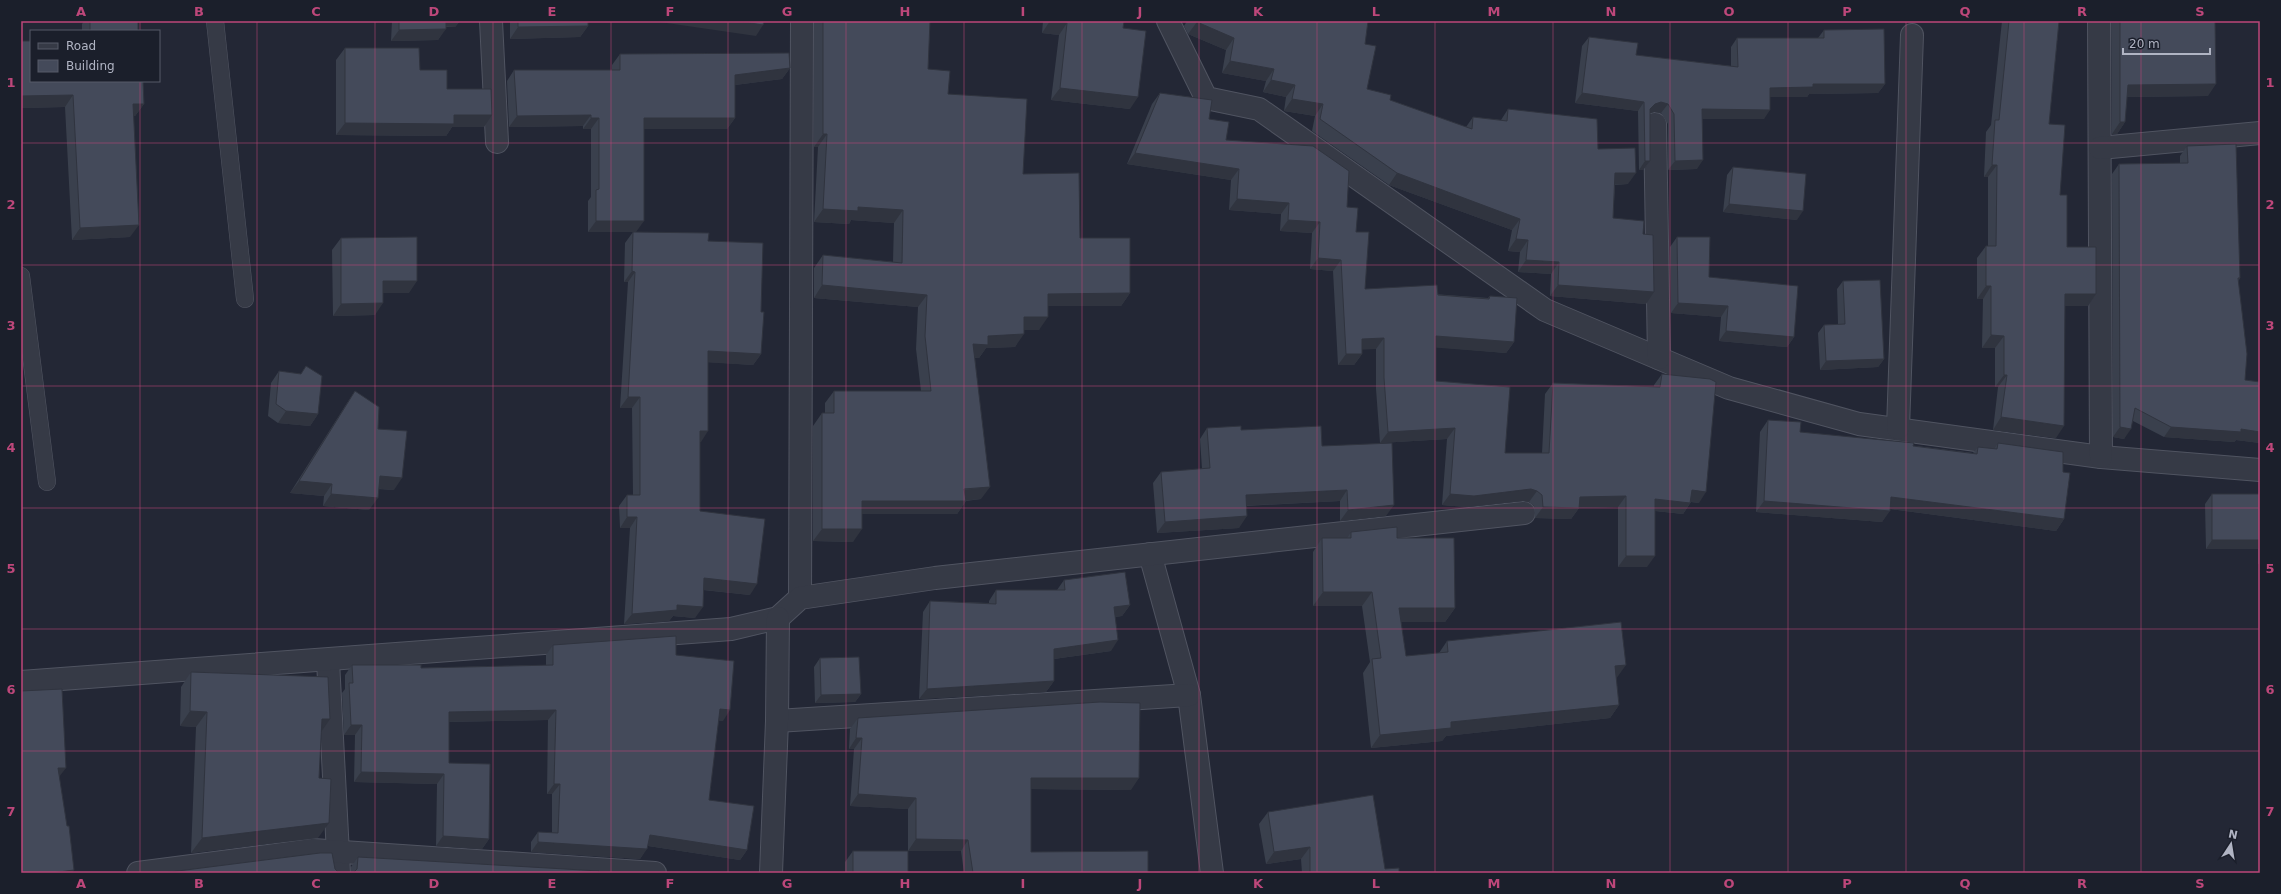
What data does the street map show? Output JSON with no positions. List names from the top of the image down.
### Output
{
  "legend": ["Road", "Building"],
  "scale_bar": "20 m",
  "north": "top",
  "grid": {
    "columns": [
      "A",
      "B",
      "C",
      "D",
      "E",
      "F",
      "G",
      "H",
      "I",
      "J",
      "K",
      "L",
      "M",
      "N",
      "O",
      "P",
      "Q",
      "R",
      "S"
    ],
    "rows": [
      "1",
      "2",
      "3",
      "4",
      "5",
      "6",
      "7"
    ]
  }
}
